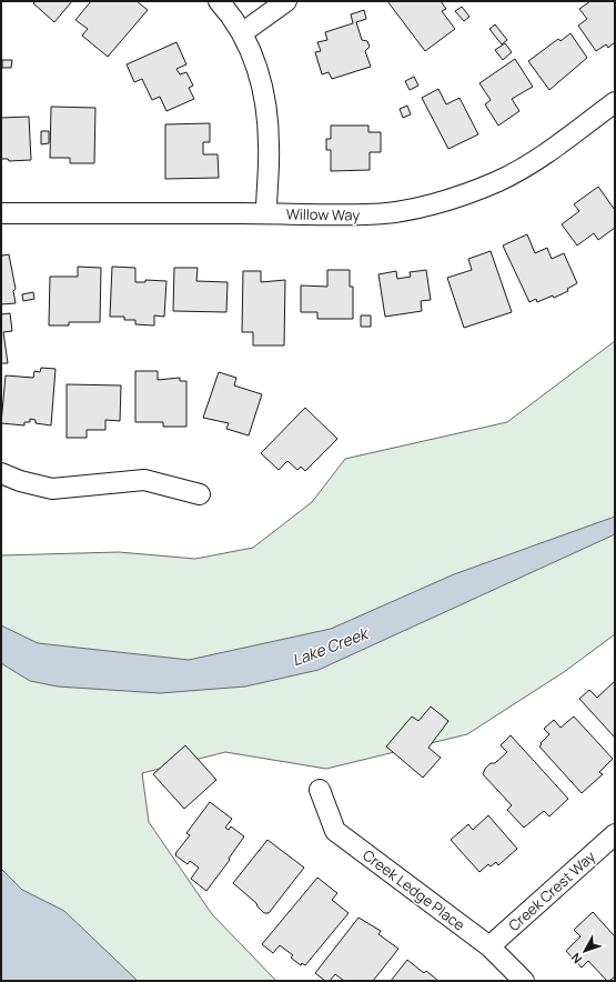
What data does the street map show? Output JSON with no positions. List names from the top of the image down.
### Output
{
  "streets": {
    "street": ["Willow Way", "Creek Ledge Place", "Creek Crest Way"]
  },
  "crossings": [
    ["Creek Ledge Place", "Creek Crest Way"]
  ],
  "water": ["Lake Creek"],
  "north": "bottom left"
}
